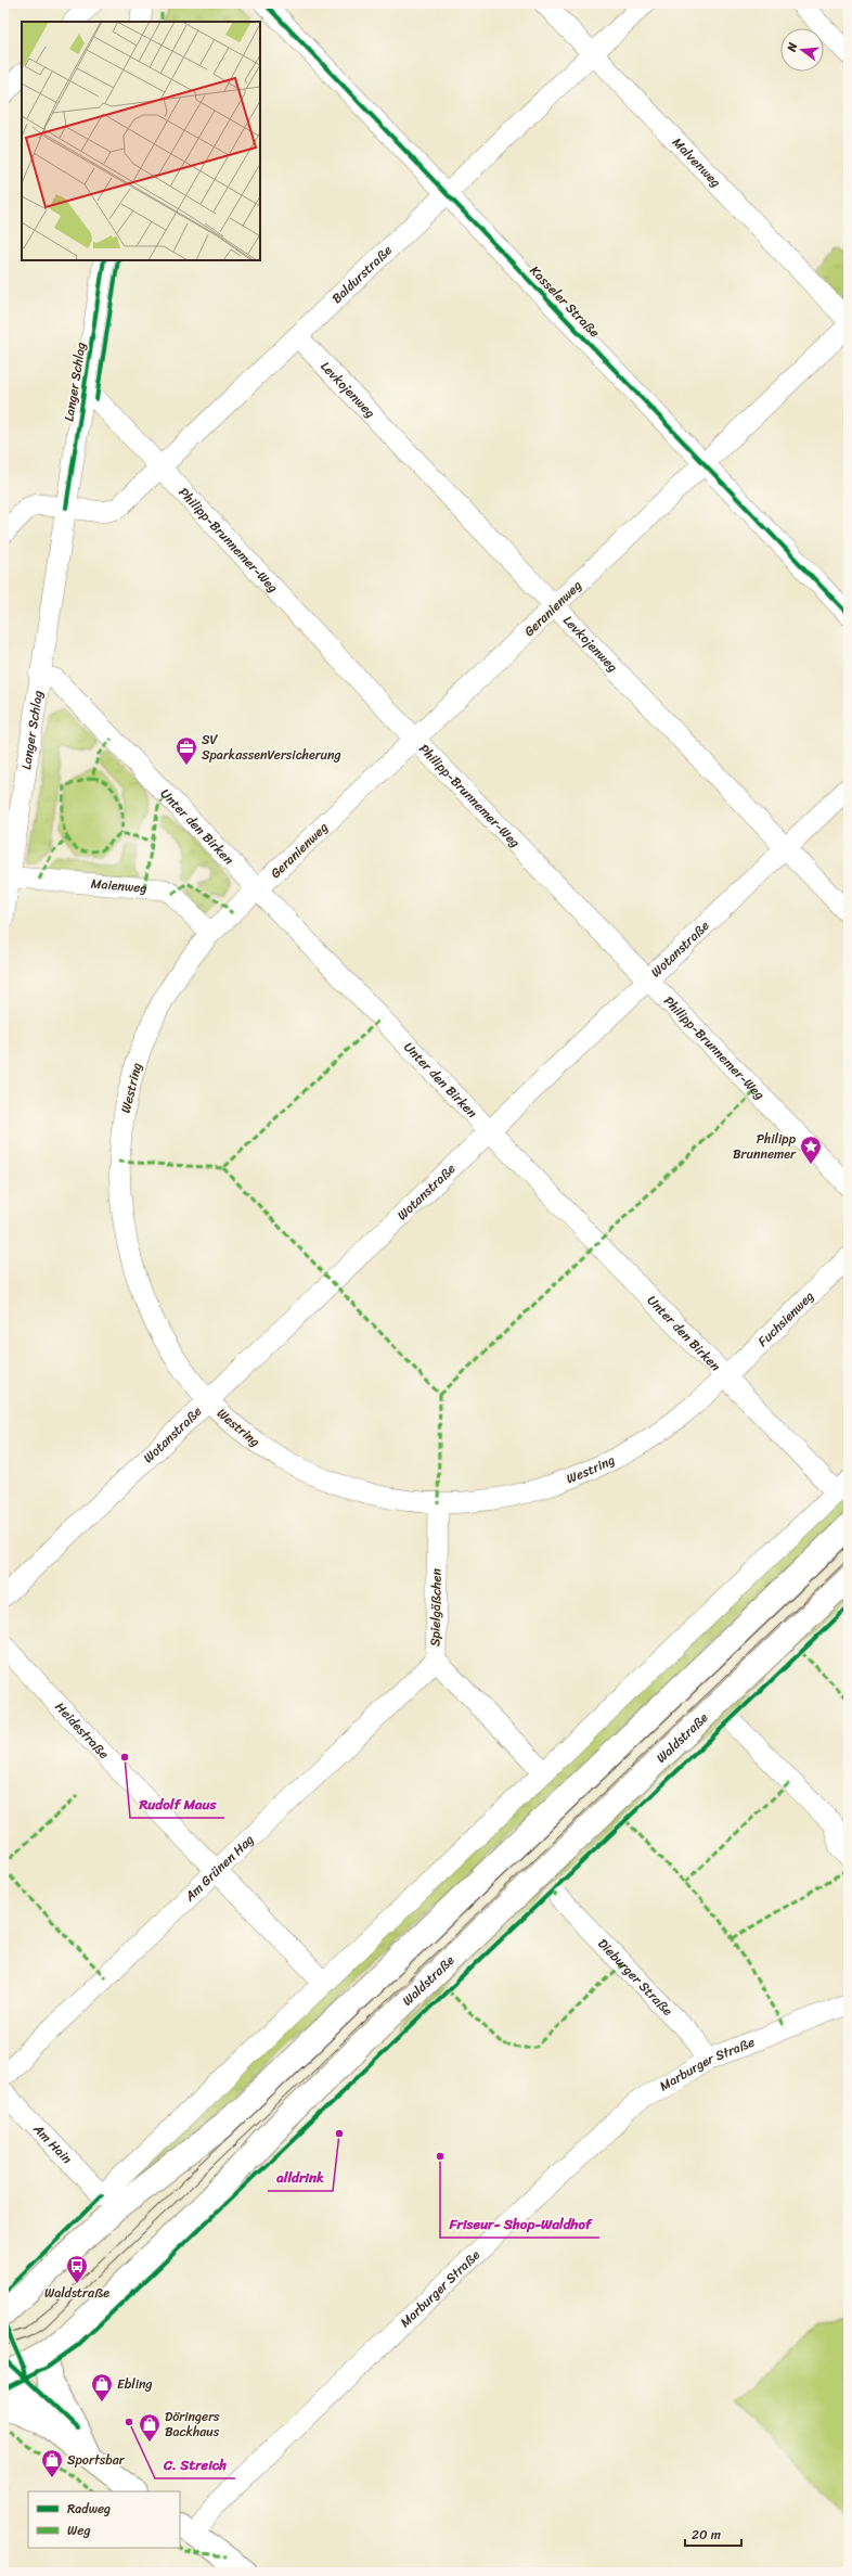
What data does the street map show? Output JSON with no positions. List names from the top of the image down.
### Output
{
  "streets": {
    "main road": ["Waldstraße"],
    "street": [
      "Malvenweg",
      "Baldurstraße",
      "Kasseler Straße",
      "Langer Schlag",
      "Levkojenweg",
      "Philipp-Brunnemer-Weg",
      "Geranienweg",
      "Unter den Birken",
      "Maienweg",
      "Wotanstraße",
      "Westring",
      "Fuchsienweg",
      "Spielgäßchen",
      "Heidestraße",
      "Am Grünen Hag",
      "Dieburger Straße",
      "Marburger Straße",
      "Am Hain"
    ]
  },
  "crossings": [
    ["Malvenweg", "Baldurstraße"],
    ["Baldurstraße", "Kasseler Straße"],
    ["Baldurstraße", "Langer Schlag"],
    ["Baldurstraße", "Levkojenweg"],
    ["Baldurstraße", "Philipp-Brunnemer-Weg"],
    ["Kasseler Straße", "Geranienweg"],
    ["Langer Schlag", "Unter den Birken"],
    ["Langer Schlag", "Maienweg"],
    ["Levkojenweg", "Geranienweg"],
    ["Levkojenweg", "Wotanstraße"],
    ["Philipp-Brunnemer-Weg", "Geranienweg"],
    ["Philipp-Brunnemer-Weg", "Wotanstraße"],
    ["Geranienweg", "Unter den Birken"],
    ["Geranienweg", "Westring"],
    ["Unter den Birken", "Wotanstraße"],
    ["Unter den Birken", "Westring"],
    ["Unter den Birken", "Fuchsienweg"],
    ["Maienweg", "Westring"],
    ["Wotanstraße", "Westring"],
    ["Westring", "Fuchsienweg"],
    ["Westring", "Spielgäßchen"],
    ["Spielgäßchen", "Am Grünen Hag"],
    ["Heidestraße", "Am Grünen Hag"],
    ["Heidestraße", "Am Hain"],
    ["Dieburger Straße", "Marburger Straße"]
  ],
  "places": {
    "office": ["SV SparkassenVersicherung"],
    "place": ["Philipp Brunnemer"],
    "other": [
      "Rudolf Maus",
      "alldrink",
      "Friseur- Shop-Waldhof",
      "C. Streich"
    ],
    "bus stop": ["Waldstraße"],
    "shop": ["Ebling", "Döringers Backhaus", "Sportsbar"]
  },
  "legend": ["Radweg", "Weg"],
  "scale_bar": "20 m",
  "north": "left"
}
